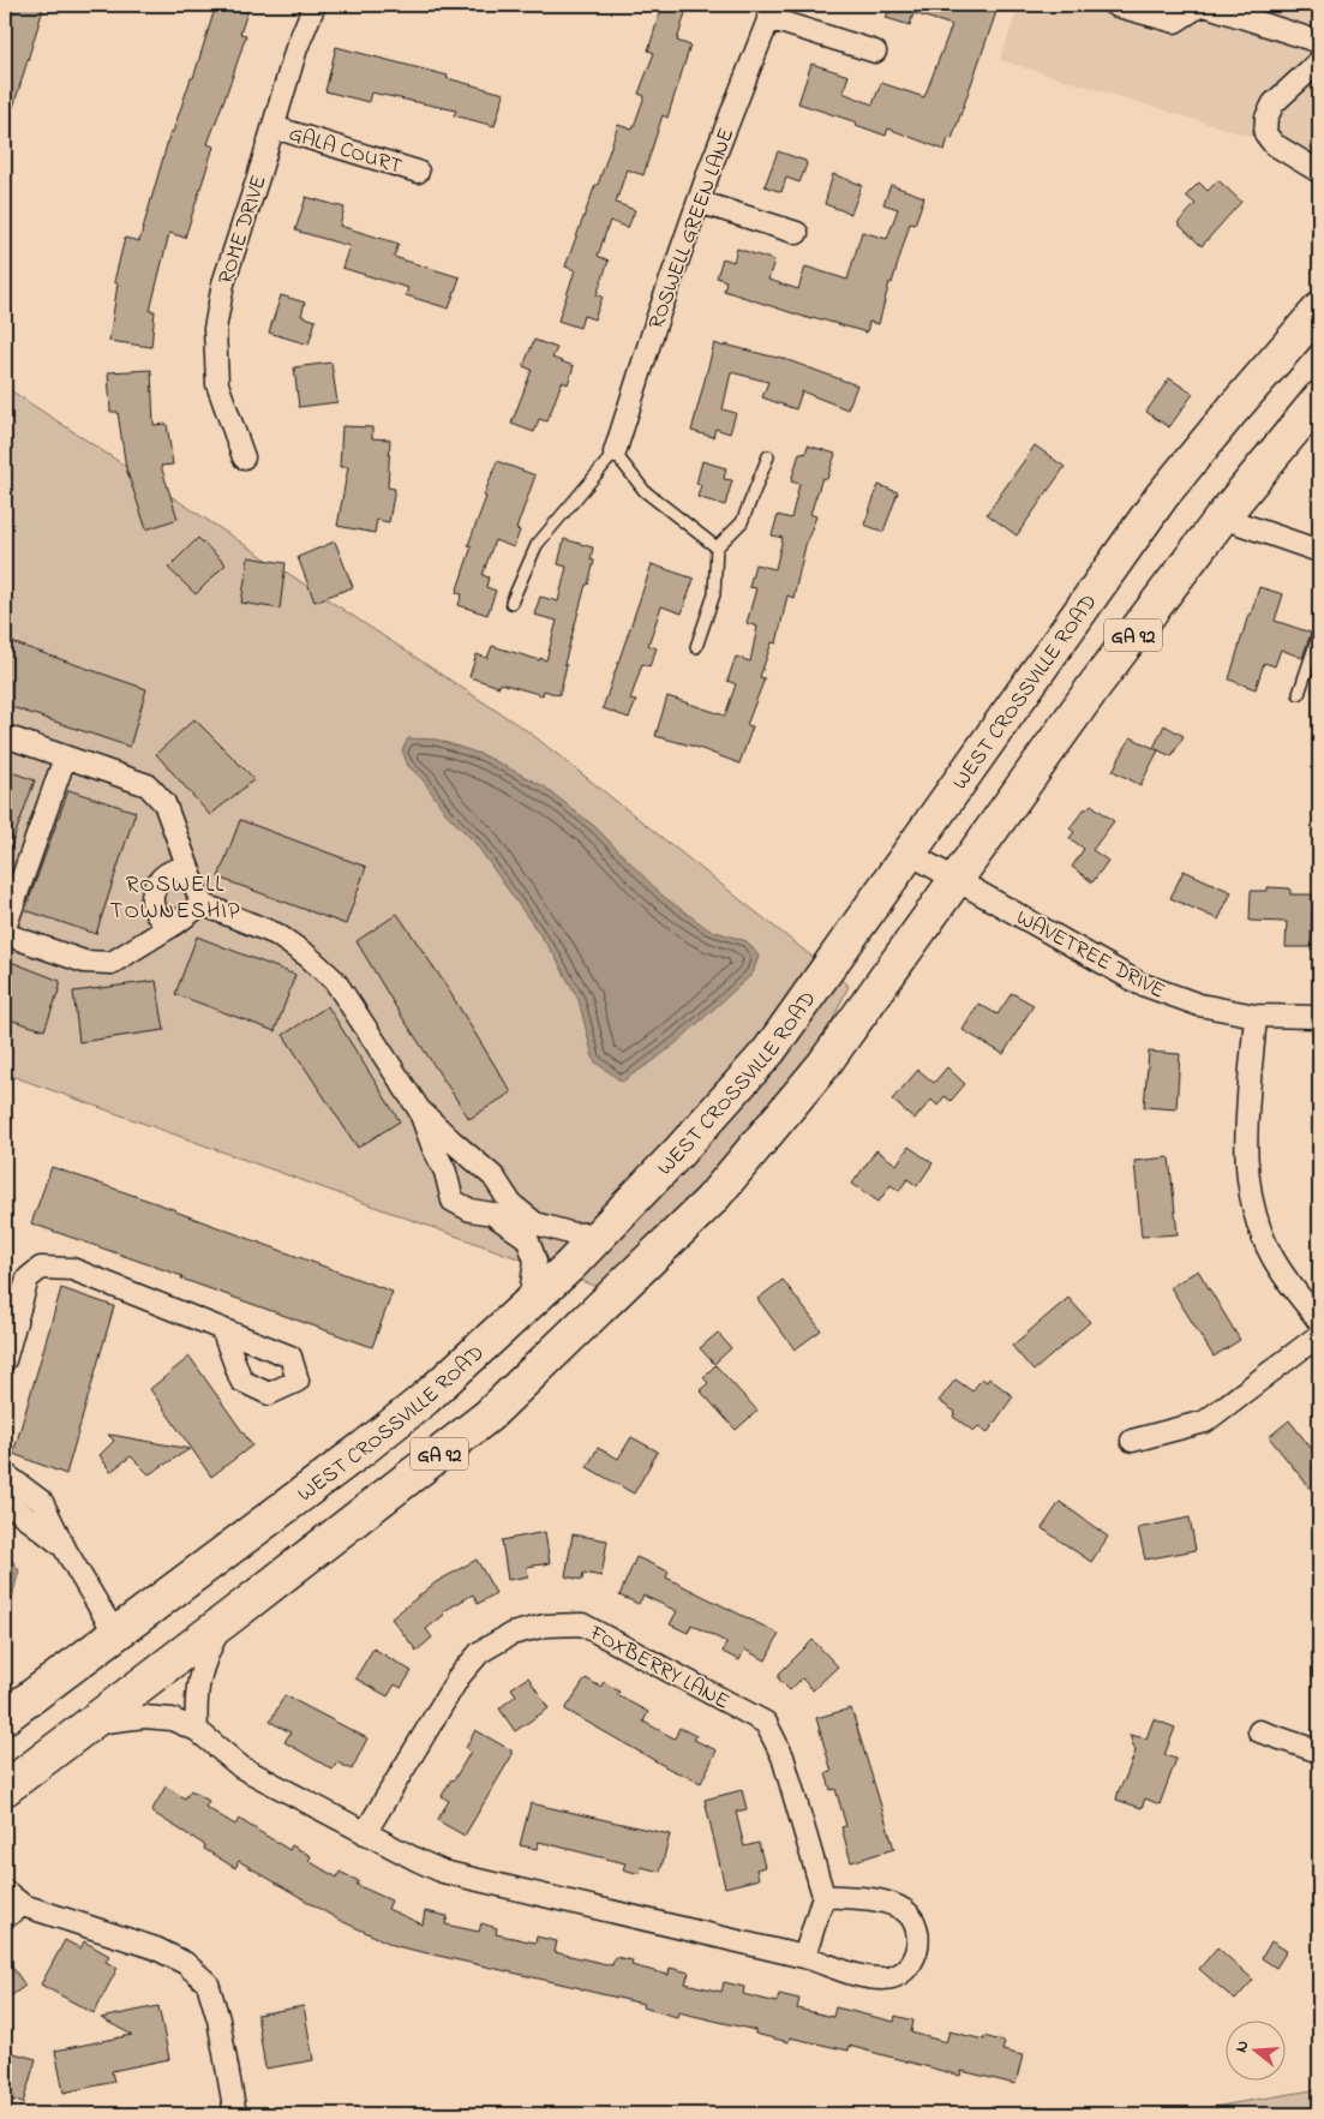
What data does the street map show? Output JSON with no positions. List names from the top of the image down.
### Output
{
  "streets": {
    "main road": ["GA 92", "WEST CROSSVILLE ROAD"],
    "street": [
      "GALA COURT",
      "ROSWELL GREEN LANE",
      "ROME DRIVE",
      "WAVETREE DRIVE",
      "FOXBERRY LANE"
    ]
  },
  "crossings": [
    ["GALA COURT", "ROME DRIVE"],
    ["GA 92", "WAVETREE DRIVE"],
    ["WEST CROSSVILLE ROAD", "WAVETREE DRIVE"]
  ],
  "districts": ["ROSWELL TOWNESHIP"],
  "north": "left"
}
